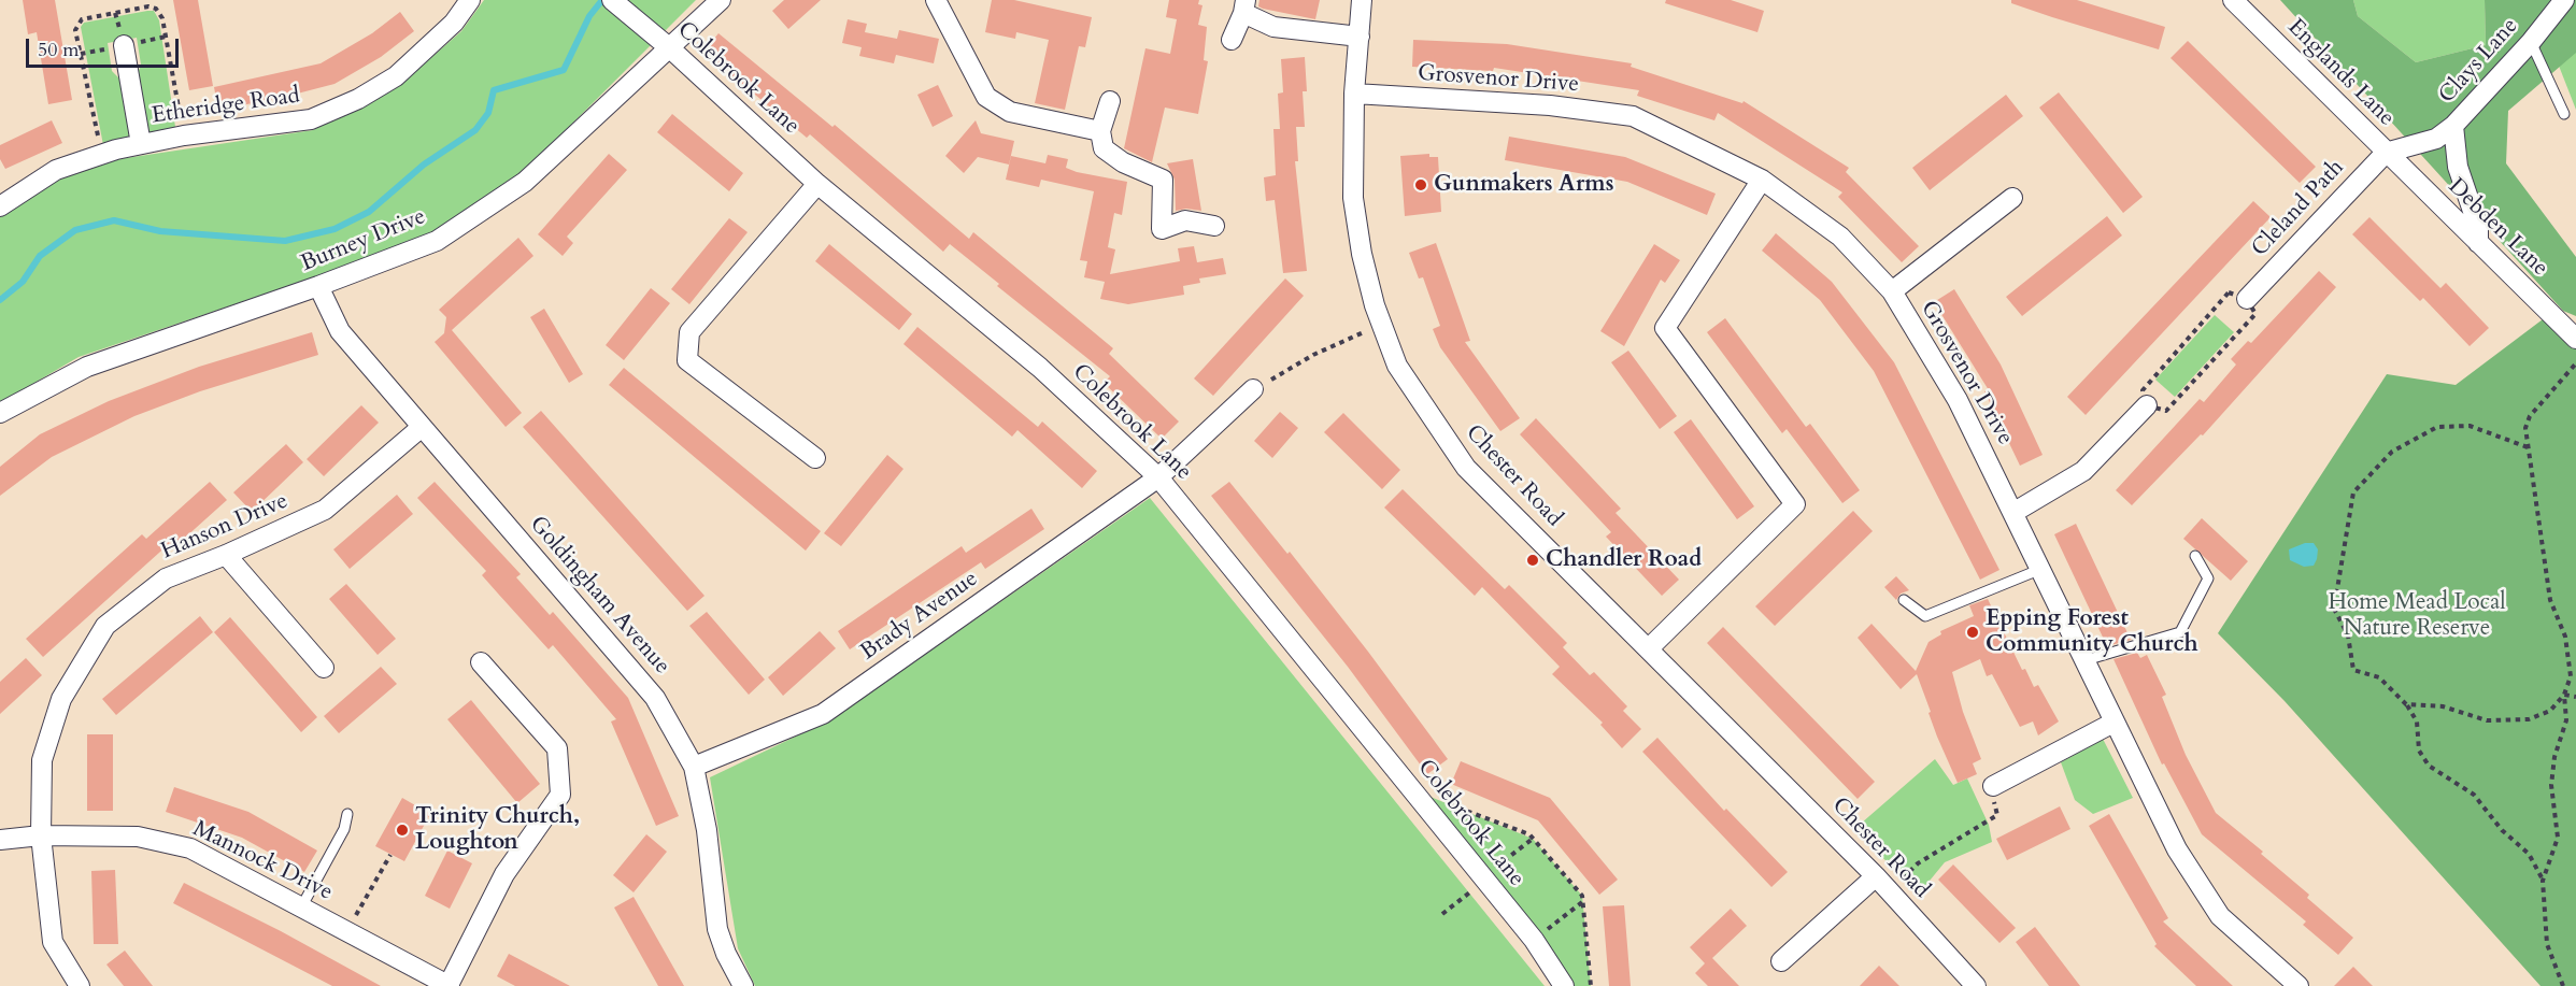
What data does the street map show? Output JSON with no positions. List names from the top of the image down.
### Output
{
  "streets": {
    "street": [
      "Clays Lane",
      "Englands Lane",
      "Colebrook Lane",
      "Grosvenor Drive",
      "Etheridge Road",
      "Cleland Path",
      "Debden Lane",
      "Burney Drive",
      "Chester Road",
      "Hanson Drive",
      "Goldingham Avenue",
      "Brady Avenue",
      "Mannock Drive"
    ]
  },
  "crossings": [
    ["Clays Lane", "Englands Lane"],
    ["Clays Lane", "Cleland Path"],
    ["Clays Lane", "Debden Lane"],
    ["Englands Lane", "Cleland Path"],
    ["Englands Lane", "Debden Lane"],
    ["Colebrook Lane", "Burney Drive"],
    ["Colebrook Lane", "Brady Avenue"],
    ["Grosvenor Drive", "Chester Road"],
    ["Cleland Path", "Debden Lane"],
    ["Burney Drive", "Goldingham Avenue"],
    ["Hanson Drive", "Goldingham Avenue"],
    ["Hanson Drive", "Mannock Drive"],
    ["Goldingham Avenue", "Brady Avenue"]
  ],
  "parks": ["Home Mead Local Nature Reserve"],
  "places": [
    "Gunmakers Arms",
    "Chandler Road",
    "Epping Forest Community Church",
    "Trinity Church, Loughton"
  ],
  "scale_bar": "50 m"
}
